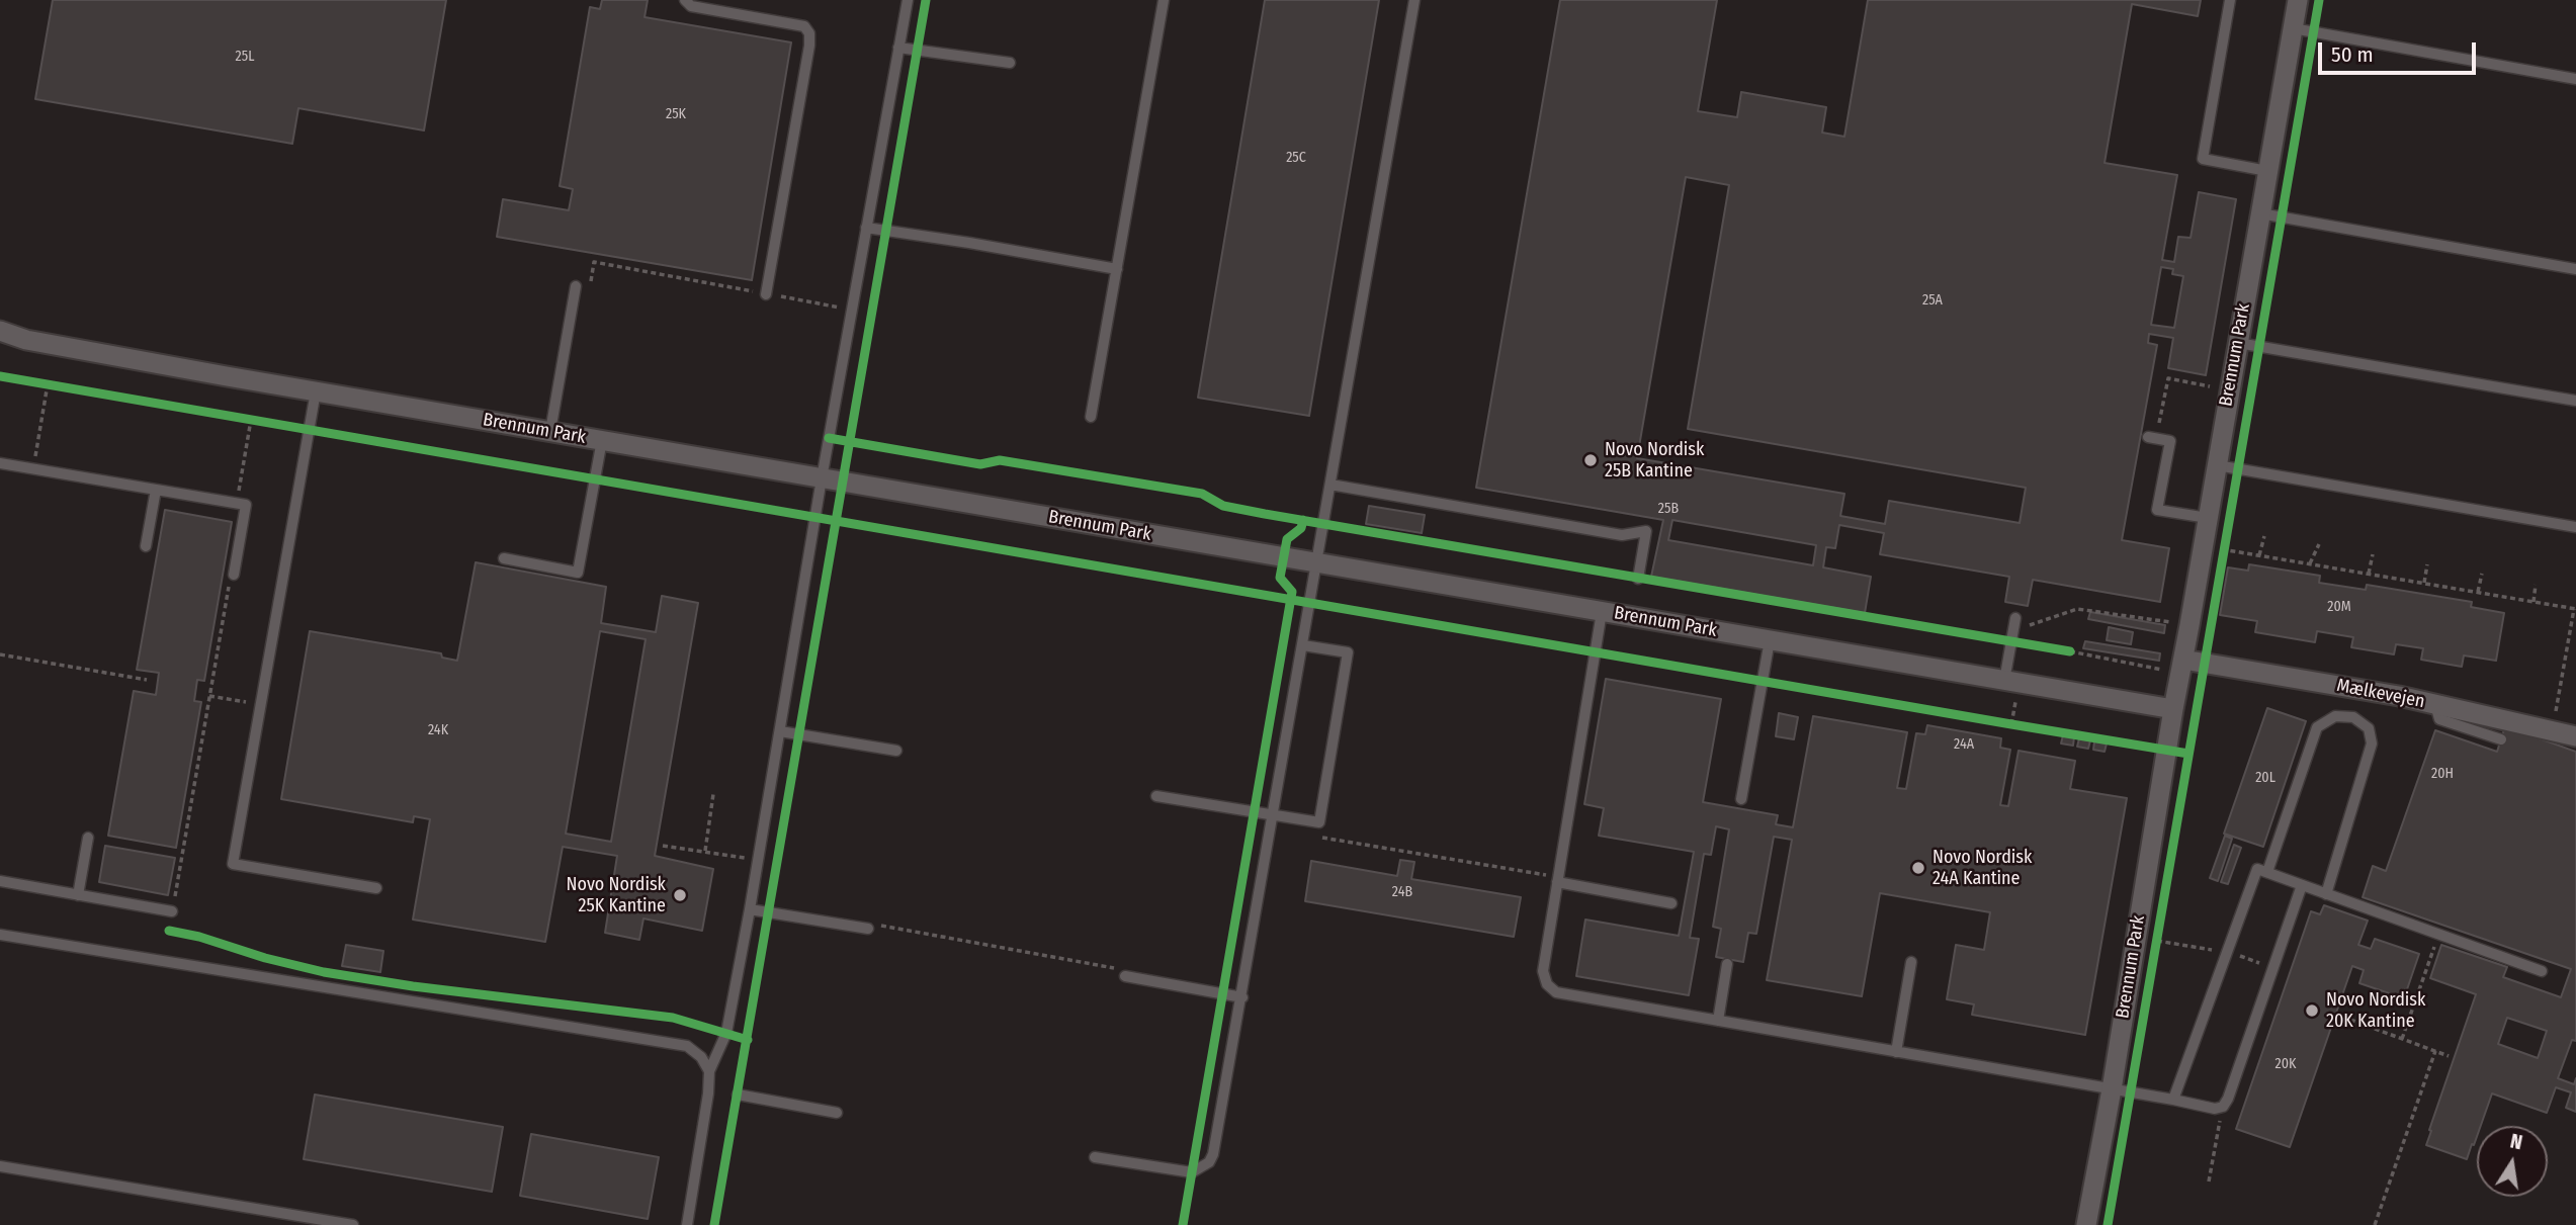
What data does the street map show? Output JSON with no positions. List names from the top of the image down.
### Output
{
  "streets": {
    "street": ["Brennum Park", "Mælkevejen"]
  },
  "crossings": [
    ["Brennum Park", "Mælkevejen"]
  ],
  "places": [
    "Novo Nordisk 25B Kantine",
    "Novo Nordisk 24A Kantine",
    "Novo Nordisk 25K Kantine",
    "Novo Nordisk 20K Kantine"
  ],
  "house_numbers": [
    "25L",
    "25K",
    "25C",
    "25A",
    "25B",
    "20M",
    "24K",
    "24A",
    "20H",
    "20L",
    "24B",
    "20K"
  ],
  "scale_bar": "50 m",
  "north": "top"
}
